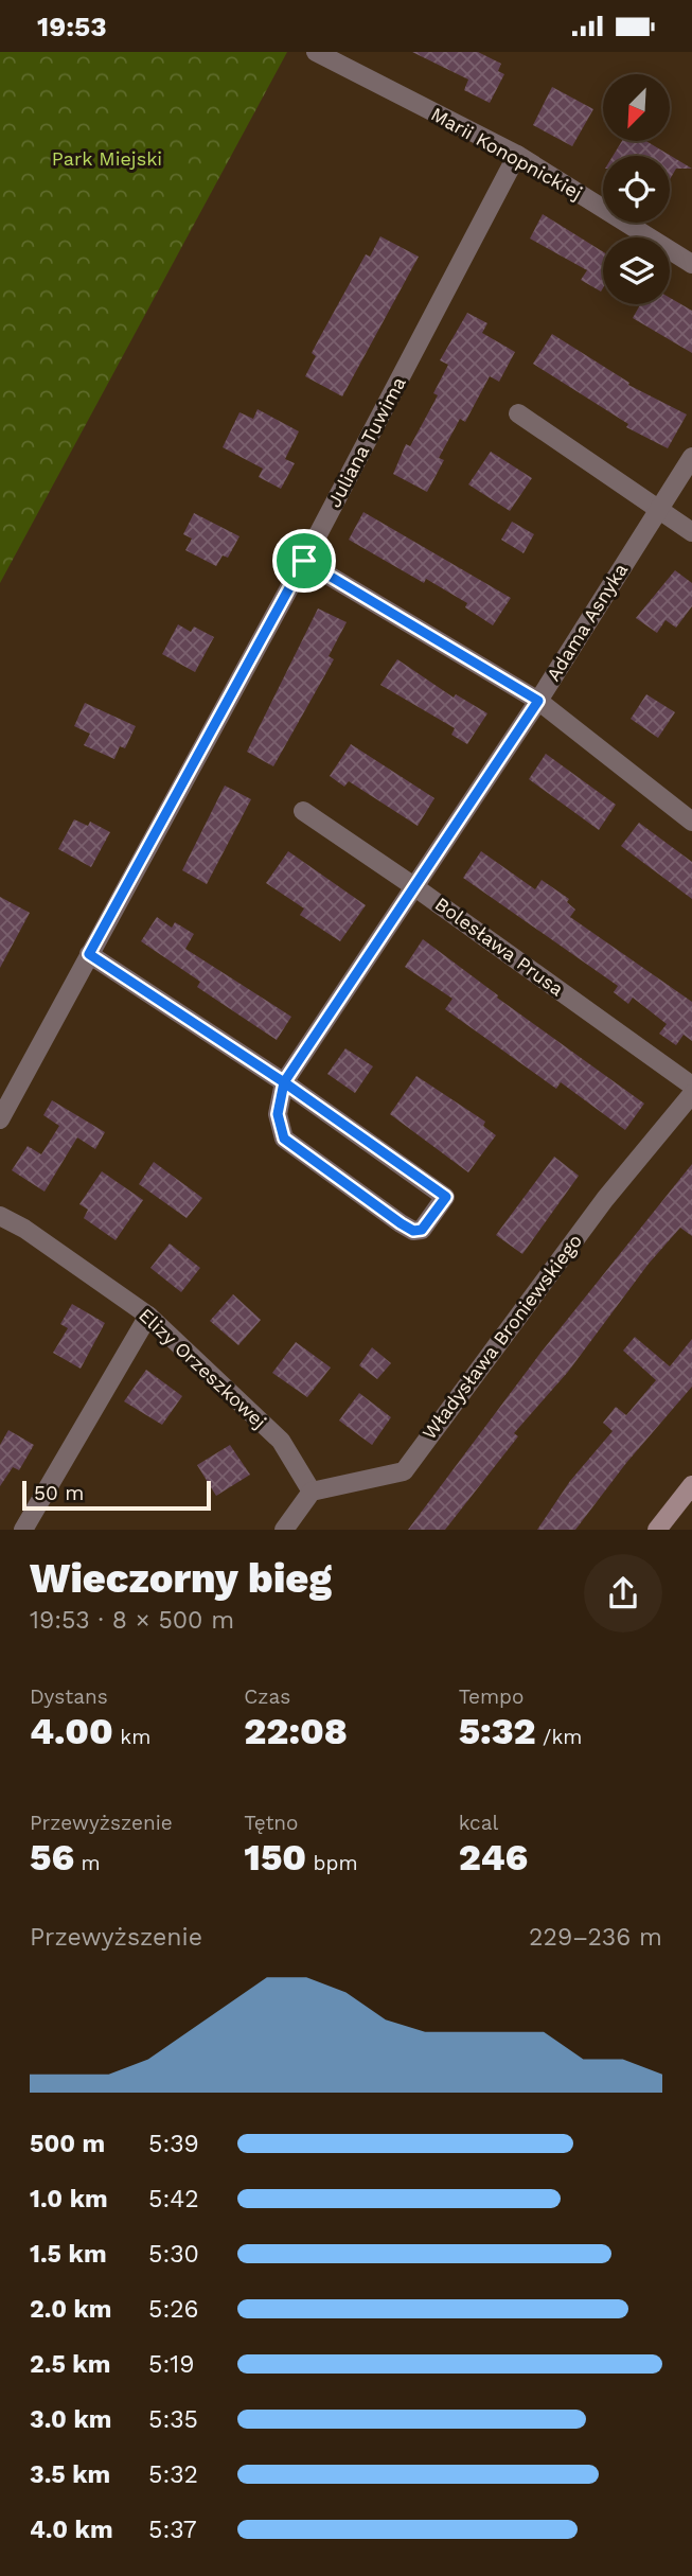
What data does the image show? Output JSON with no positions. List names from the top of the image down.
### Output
{
  "streets": {
    "street": [
      "Marii Konopnickiej",
      "Juliana Tuwima",
      "Adama Asnyka",
      "Bolesława Prusa",
      "Władysława Broniewskiego",
      "Elizy Orzeszkowej"
    ]
  },
  "crossings": [
    ["Marii Konopnickiej", "Juliana Tuwima"],
    ["Adama Asnyka", "Bolesława Prusa"],
    ["Władysława Broniewskiego", "Elizy Orzeszkowej"]
  ],
  "parks": ["Park Miejski"],
  "scale_bar": "50 m",
  "north": "bottom left",
  "page": {
    "status": "19:53",
    "scale": "50 m",
    "heading": ["Wieczorny bieg", "19:53 · 8 × 500 m"],
    "stats": [
      ["Dystans", "4.00 km"],
      ["Czas", "22:08"],
      ["Tempo", "5:32 /km"],
      ["Przewyższenie", "56 m"],
      ["Tętno", "150 bpm"],
      ["kcal", "246"]
    ],
    "chart": ["Przewyższenie", "229–236 m"],
    "list": [
      {
        "name": "500 m",
        "note": "5:39"
      },
      {
        "name": "1.0 km",
        "note": "5:42"
      },
      {
        "name": "1.5 km",
        "note": "5:30"
      },
      {
        "name": "2.0 km",
        "note": "5:26"
      },
      {
        "name": "2.5 km",
        "note": "5:19"
      },
      {
        "name": "3.0 km",
        "note": "5:35"
      },
      {
        "name": "3.5 km",
        "note": "5:32"
      },
      {
        "name": "4.0 km",
        "note": "5:37"
      }
    ]
  }
}
